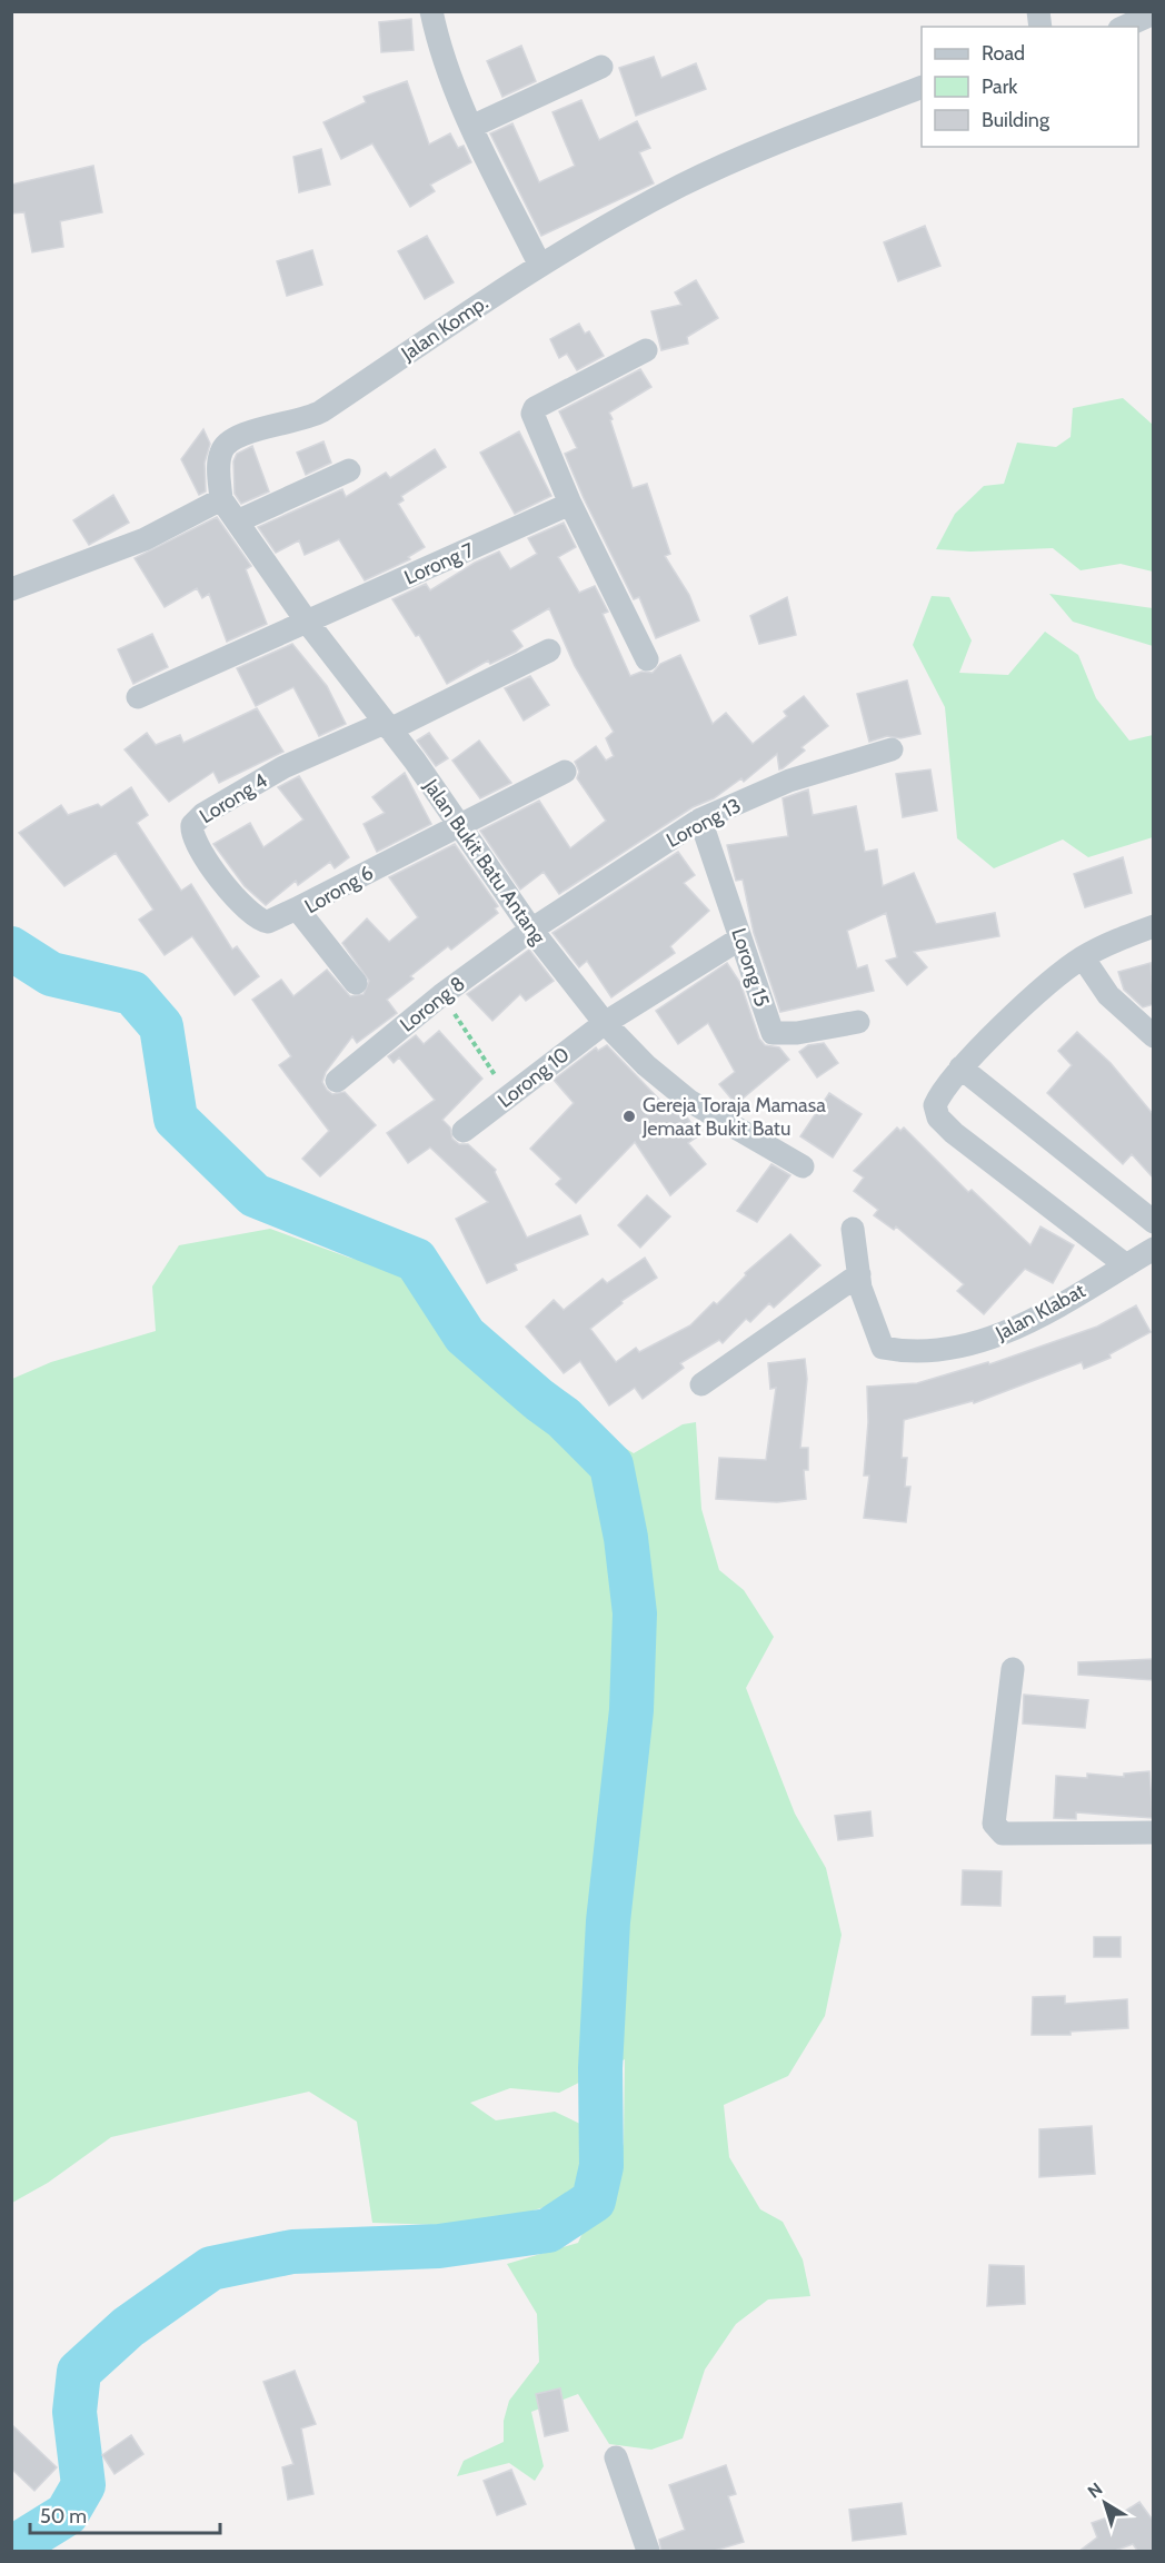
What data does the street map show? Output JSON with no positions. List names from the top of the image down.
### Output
{
  "streets": {
    "street": [
      "Jalan Komp.",
      "Lorong 7",
      "Lorong 4",
      "Lorong 13",
      "Jalan Bukit Batu Antang",
      "Lorong 6",
      "Lorong 15",
      "Lorong 8",
      "Lorong 10",
      "Jalan Klabat"
    ]
  },
  "crossings": [
    ["Jalan Komp.", "Jalan Bukit Batu Antang"],
    ["Lorong 7", "Jalan Bukit Batu Antang"],
    ["Lorong 4", "Jalan Bukit Batu Antang"],
    ["Lorong 4", "Lorong 6"],
    ["Lorong 13", "Jalan Bukit Batu Antang"],
    ["Lorong 13", "Lorong 15"],
    ["Lorong 13", "Lorong 8"],
    ["Jalan Bukit Batu Antang", "Lorong 6"],
    ["Jalan Bukit Batu Antang", "Lorong 8"],
    ["Jalan Bukit Batu Antang", "Lorong 10"],
    ["Lorong 15", "Lorong 10"]
  ],
  "places": ["Gereja Toraja Mamasa Jemaat Bukit Batu"],
  "legend": ["Road", "Park", "Building"],
  "scale_bar": "50 m",
  "north": "top left"
}
